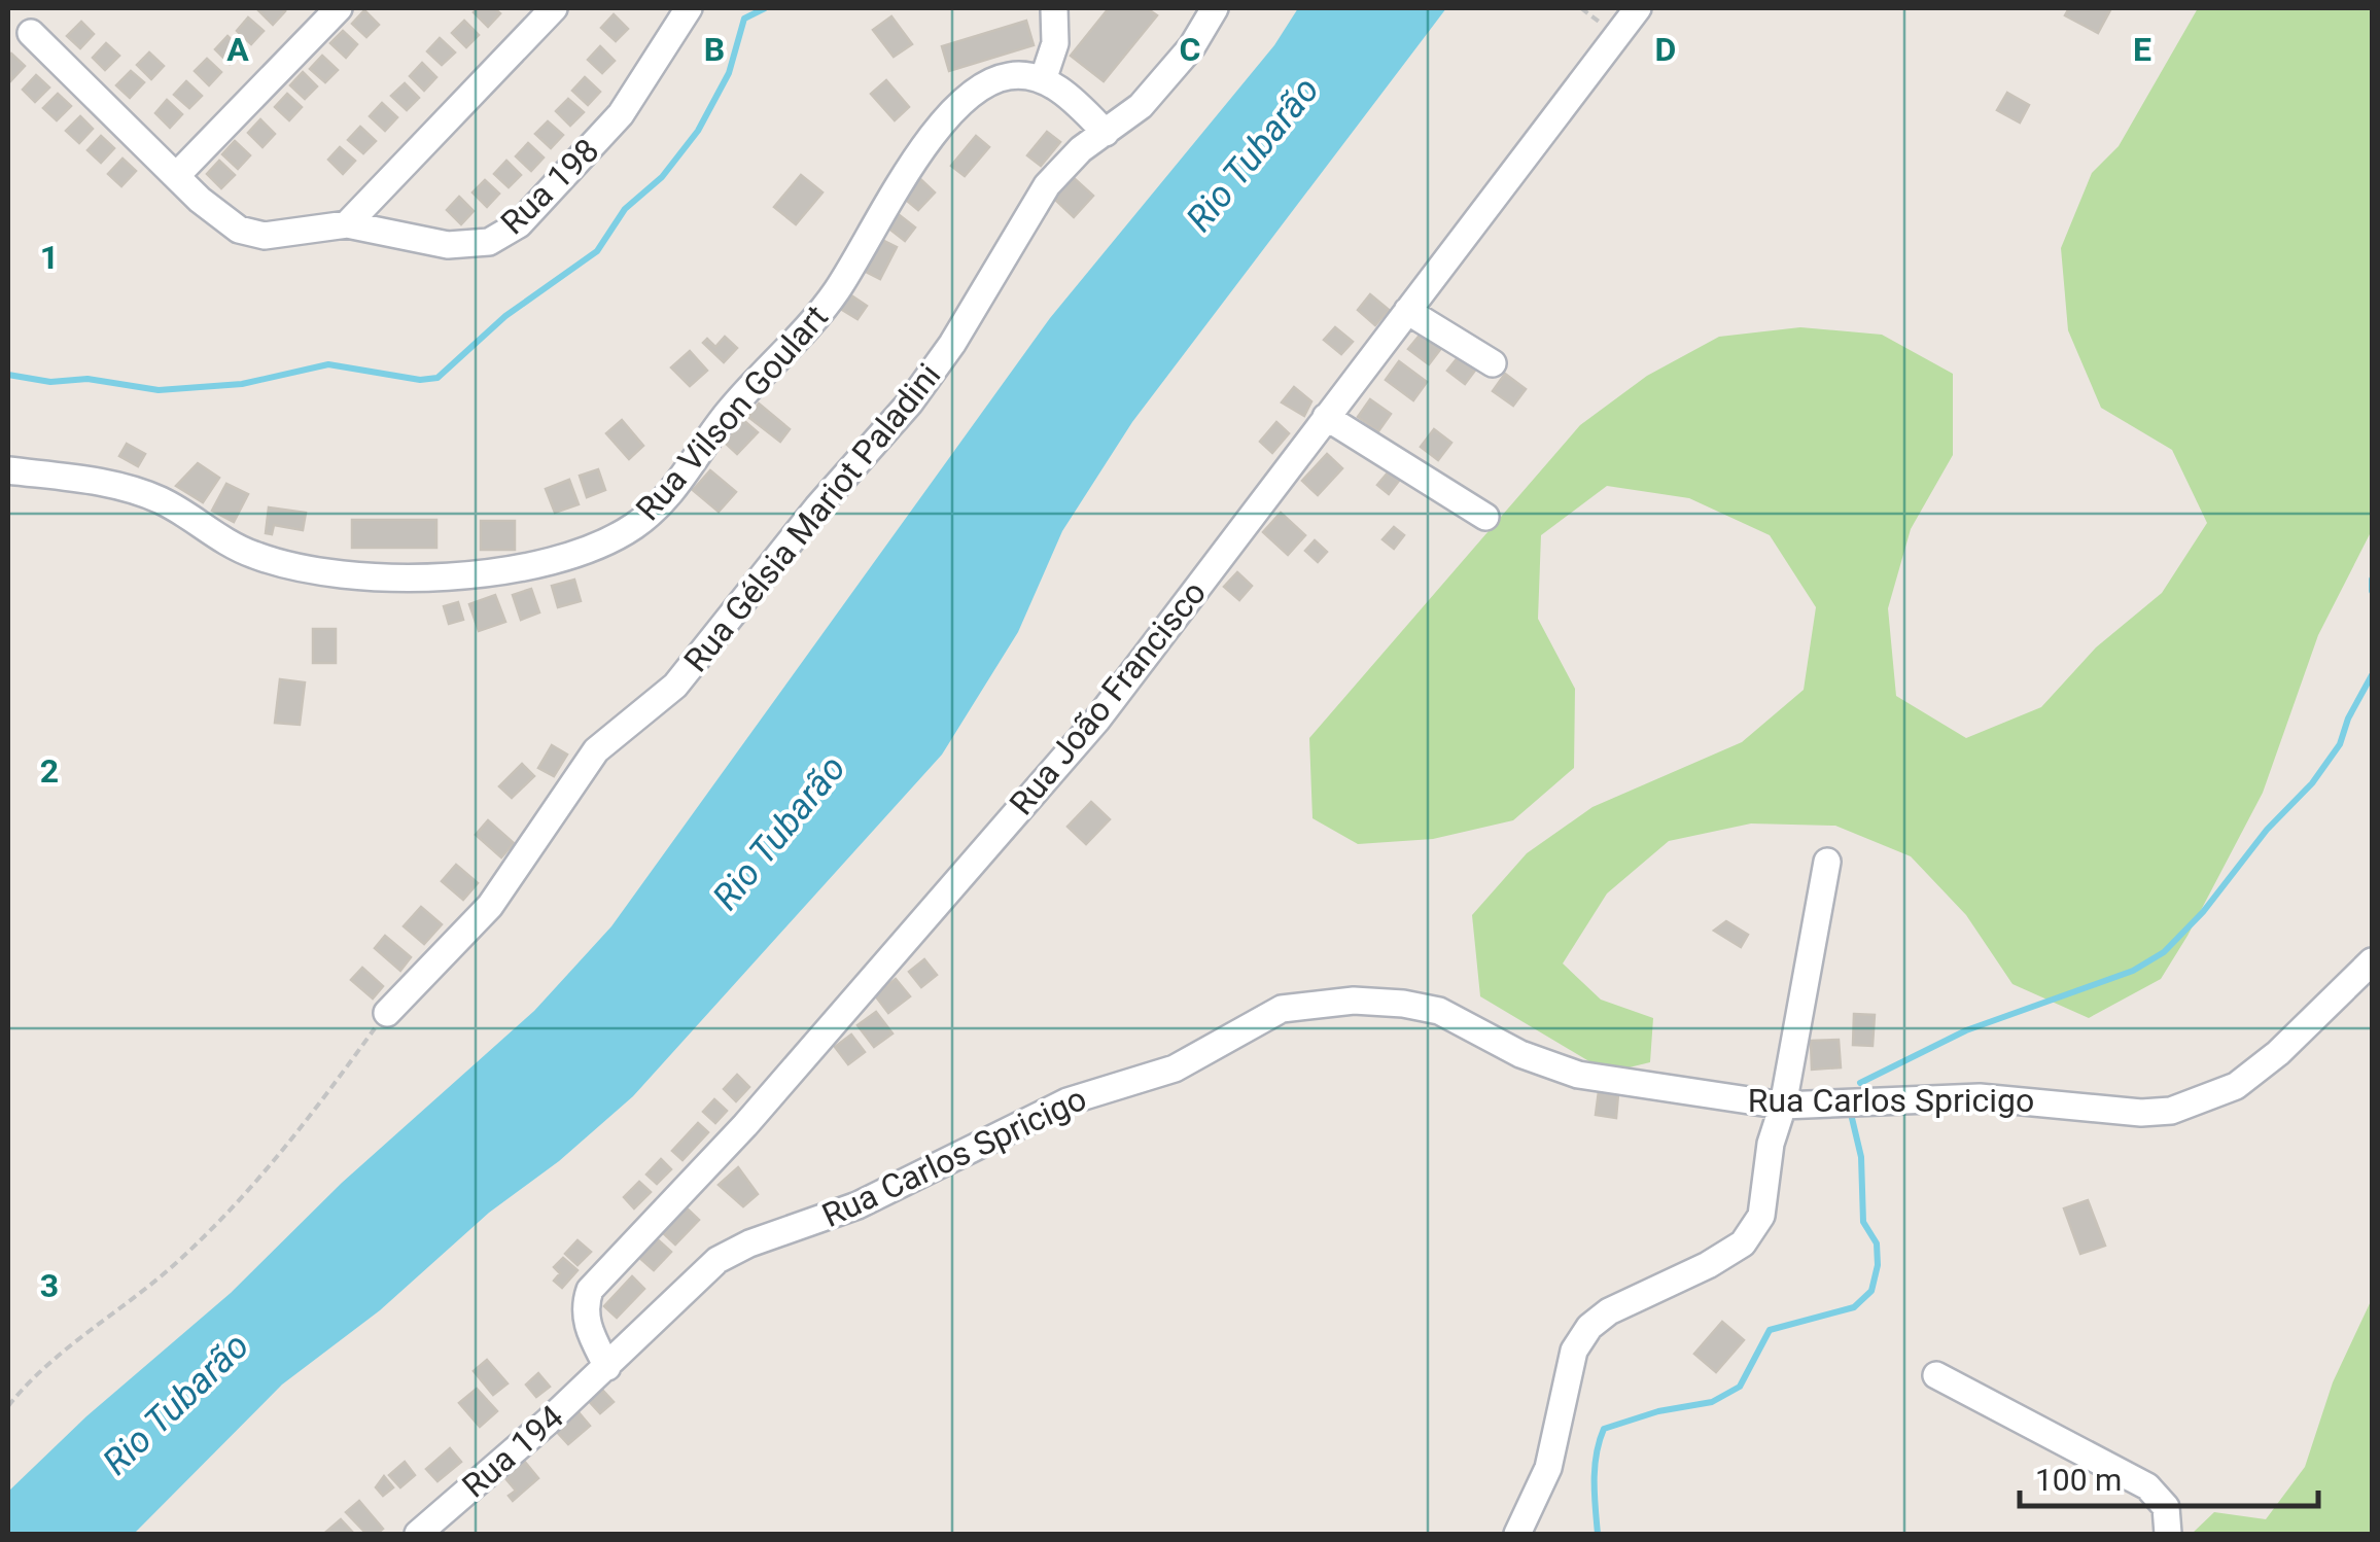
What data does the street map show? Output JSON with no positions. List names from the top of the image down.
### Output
{
  "streets": {
    "street": [
      "Rua 198",
      "Rua Vilson Goulart",
      "Rua Gélsia Mariot Paladini",
      "Rua João Francisco",
      "Rua Carlos Spricigo",
      "Rua 194"
    ]
  },
  "crossings": [
    ["Rua João Francisco", "Rua Carlos Spricigo"],
    ["Rua João Francisco", "Rua 194"],
    ["Rua Carlos Spricigo", "Rua 194"]
  ],
  "water": ["Rio Tubarão"],
  "scale_bar": "100 m",
  "grid": {
    "columns": [
      "A",
      "B",
      "C",
      "D",
      "E"
    ],
    "rows": ["1", "2", "3"]
  }
}
